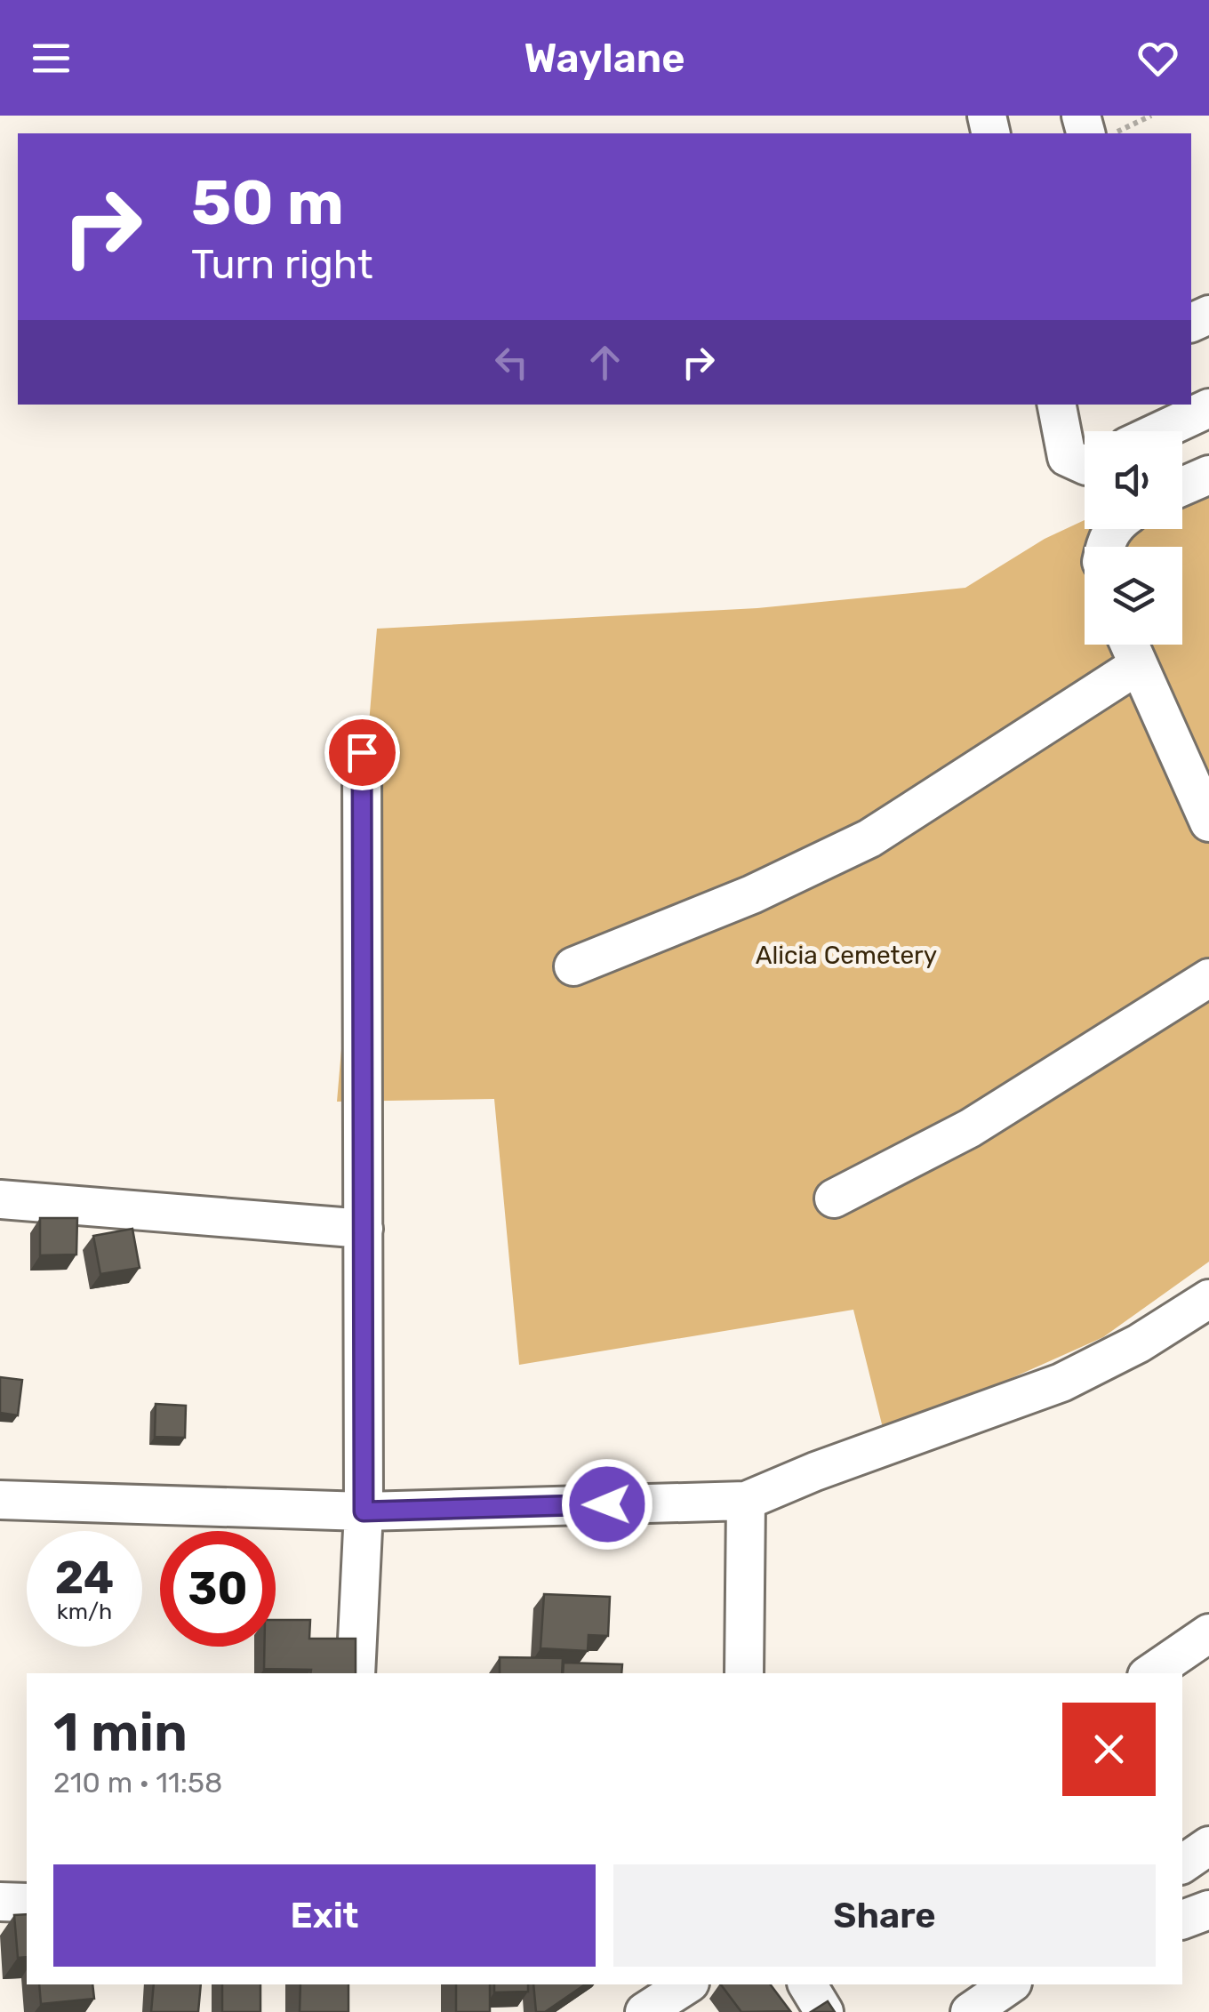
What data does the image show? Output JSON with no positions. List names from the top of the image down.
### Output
{
  "parks": ["Alicia Cemetery"],
  "page": {
    "header": "Waylane",
    "turn": ["50 m", "Turn right"],
    "speed": "24 km/h",
    "limit": "30",
    "heading": ["1 min", "210 m · 11:58"],
    "buttons": ["Exit", "Share"]
  }
}
